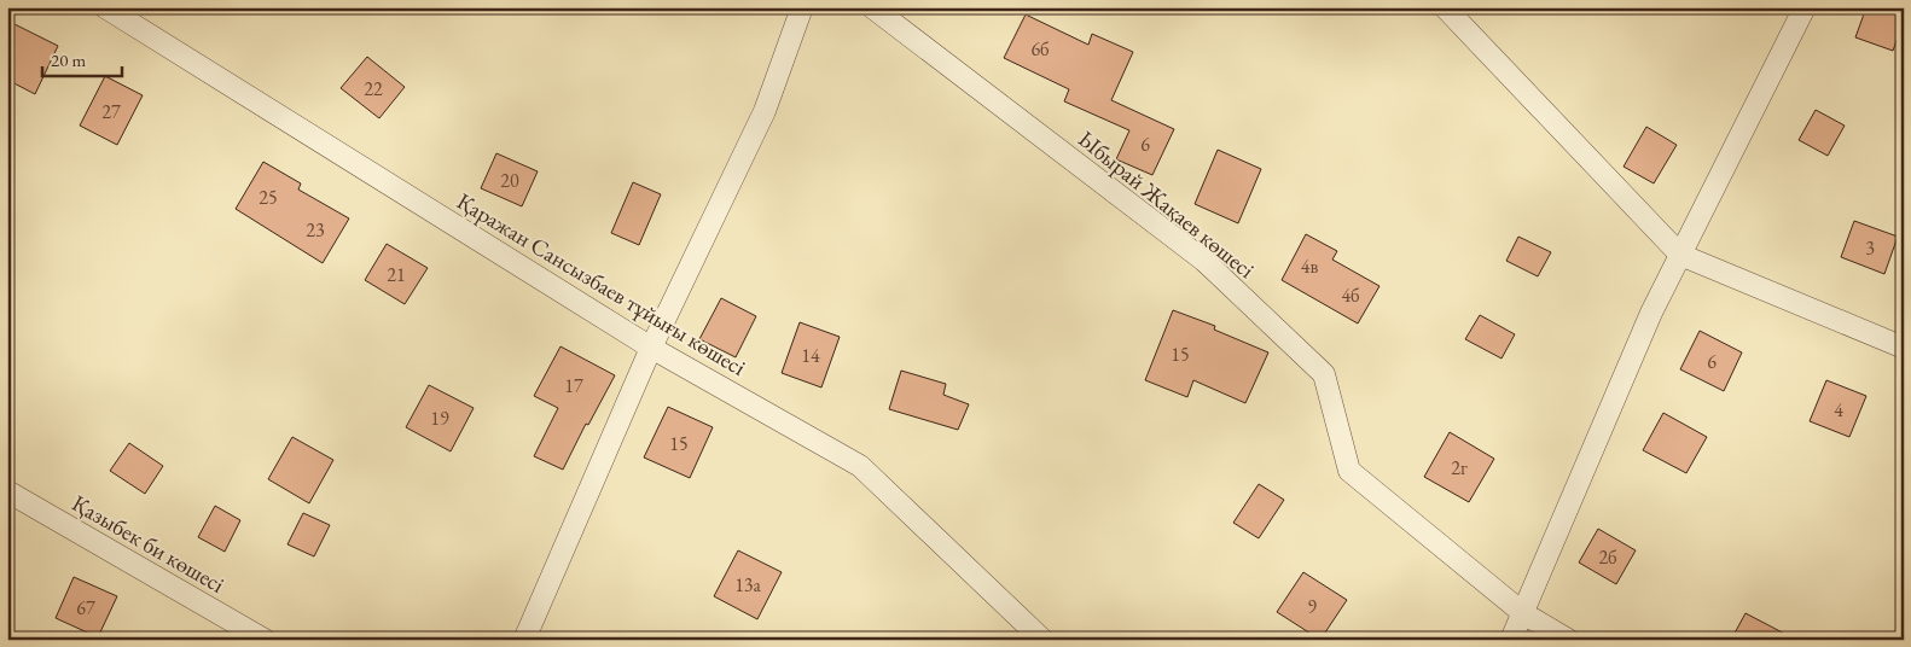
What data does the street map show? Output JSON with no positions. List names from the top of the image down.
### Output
{
  "streets": {
    "street": ["Ыбырай Жақаев көшесі", "Қаражан Сансызбаев тұйығы көшесі", "Қазыбек би көшесі"]
  },
  "house_numbers": [
    "6б",
    "22",
    "27",
    "6",
    "20",
    "25",
    "23",
    "3",
    "4в",
    "21",
    "4б",
    "15",
    "14",
    "6",
    "17",
    "4",
    "19",
    "15",
    "2г",
    "2б",
    "13а",
    "9",
    "67"
  ],
  "scale_bar": "20 m"
}
